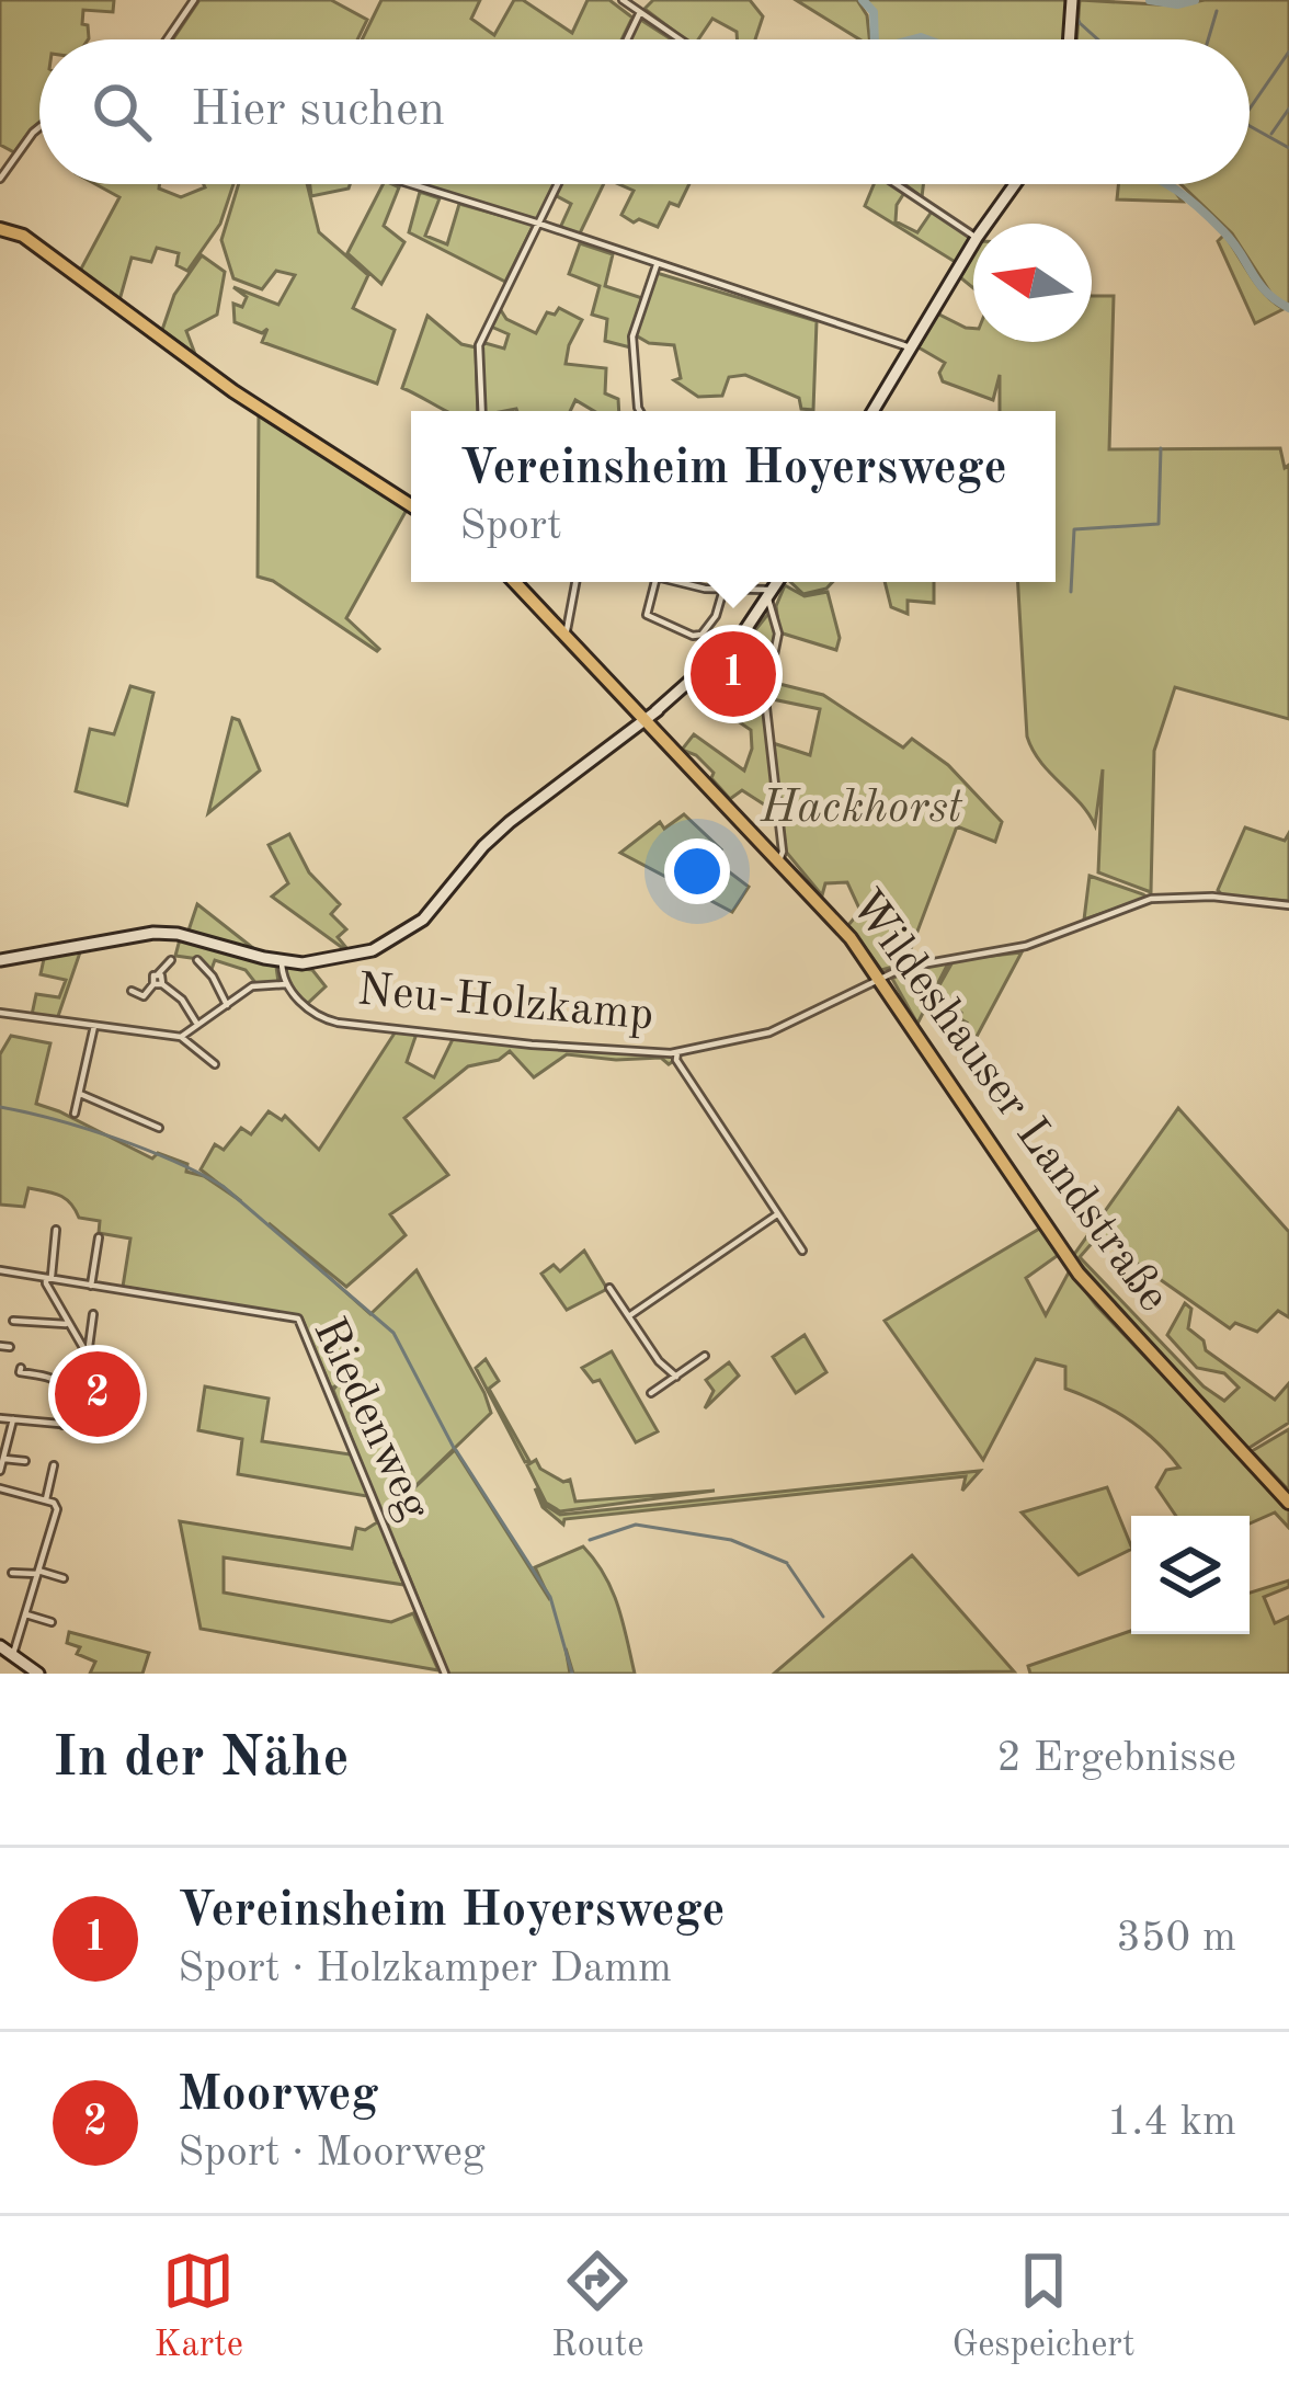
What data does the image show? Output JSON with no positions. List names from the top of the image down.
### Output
{
  "streets": {
    "main road": ["Wildeshauser Landstraße"],
    "street": ["Neu-Holzkamp", "Riedenweg"]
  },
  "crossings": [
    ["Neu-Holzkamp", "Wildeshauser Landstraße"]
  ],
  "parks": ["Hackhorst"],
  "north": "left",
  "page": {
    "search": "Hier suchen",
    "popup": ["Vereinsheim Hoyerswege", "Sport"],
    "pins": ["1", "2"],
    "heading": ["In der Nähe", "2 Ergebnisse"],
    "list": [
      {
        "mark": "1",
        "name": "Vereinsheim Hoyerswege",
        "note": "Sport · Holzkamper Damm",
        "value": "350 m"
      },
      {
        "mark": "2",
        "name": "Moorweg",
        "note": "Sport · Moorweg",
        "value": "1.4 km"
      }
    ],
    "nav": ["Karte", "Route", "Gespeichert"]
  }
}
